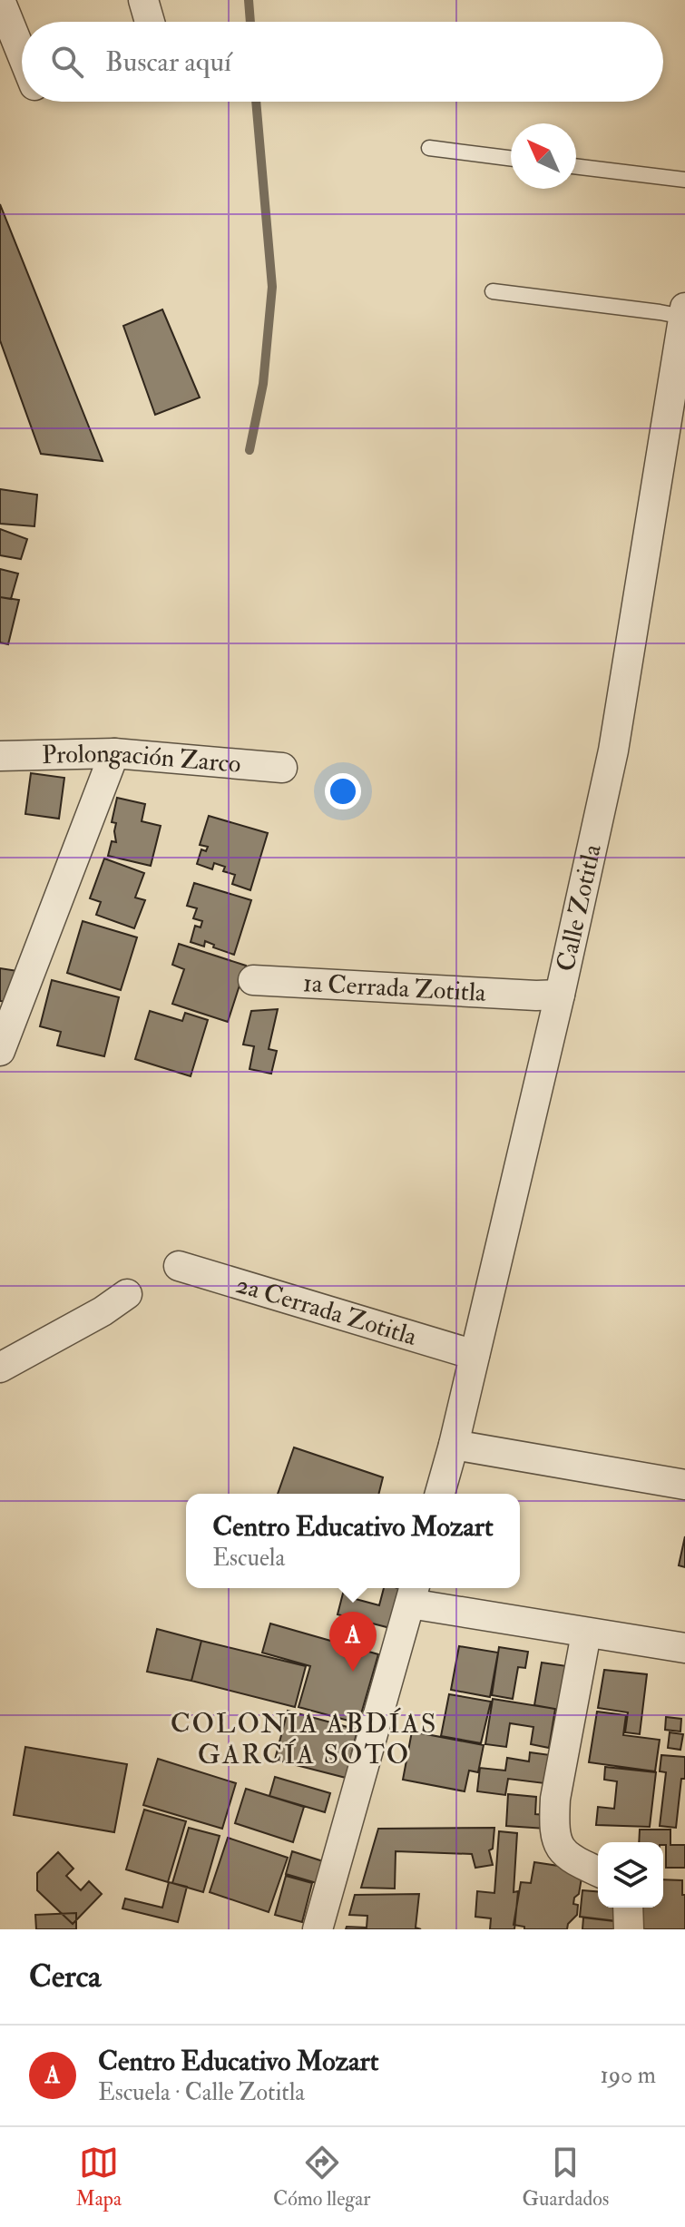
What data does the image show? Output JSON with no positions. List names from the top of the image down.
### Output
{
  "streets": {
    "street": [
      "Prolongación Zarco",
      "Calle Zotitla",
      "1a Cerrada Zotitla",
      "2a Cerrada Zotitla"
    ]
  },
  "crossings": [
    ["Calle Zotitla", "1a Cerrada Zotitla"],
    ["Calle Zotitla", "2a Cerrada Zotitla"]
  ],
  "districts": ["COLONIA ABDÍAS GARCÍA SOTO"],
  "north": "top left",
  "page": {
    "search": "Buscar aquí",
    "popup": ["Centro Educativo Mozart", "Escuela"],
    "pins": "A",
    "heading": "Cerca",
    "list": [
      {
        "mark": "A",
        "name": "Centro Educativo Mozart",
        "note": "Escuela · Calle Zotitla",
        "value": "190 m"
      }
    ],
    "nav": ["Mapa", "Cómo llegar", "Guardados"]
  }
}
